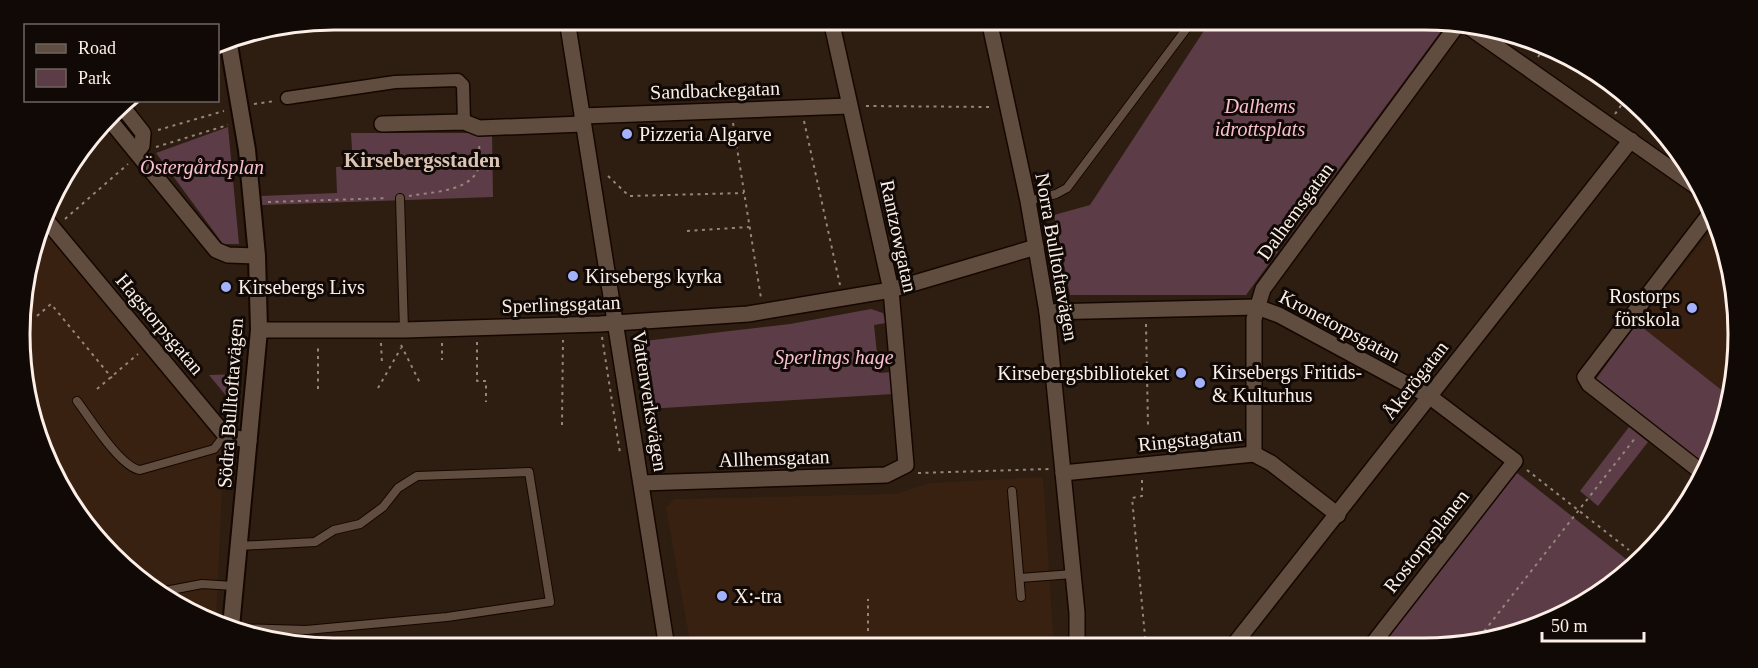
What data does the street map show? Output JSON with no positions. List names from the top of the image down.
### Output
{
  "streets": {
    "street": [
      "Sandbackegatan",
      "Dalhemsgatan",
      "Rantzowgatan",
      "Norra Bulltoftavägen",
      "Sperlingsgatan",
      "Hagstorpsgatan",
      "Kronetorpsgatan",
      "Åkerögatan",
      "Vattenverksvägen",
      "Södra Bulltoftavägen",
      "Ringstagatan",
      "Allhemsgatan",
      "Rostorpsplanen"
    ]
  },
  "crossings": [
    ["Sandbackegatan", "Rantzowgatan"],
    ["Sandbackegatan", "Vattenverksvägen"],
    ["Dalhemsgatan", "Kronetorpsgatan"],
    ["Dalhemsgatan", "Ringstagatan"],
    ["Rantzowgatan", "Sperlingsgatan"],
    ["Rantzowgatan", "Allhemsgatan"],
    ["Norra Bulltoftavägen", "Sperlingsgatan"],
    ["Norra Bulltoftavägen", "Kronetorpsgatan"],
    ["Norra Bulltoftavägen", "Ringstagatan"],
    ["Sperlingsgatan", "Vattenverksvägen"],
    ["Sperlingsgatan", "Södra Bulltoftavägen"],
    ["Kronetorpsgatan", "Åkerögatan"],
    ["Kronetorpsgatan", "Rostorpsplanen"],
    ["Åkerögatan", "Ringstagatan"],
    ["Vattenverksvägen", "Allhemsgatan"]
  ],
  "districts": ["Kirsebergsstaden"],
  "parks": ["Dalhems idrottsplats", "Östergårdsplan", "Sperlings hage"],
  "places": [
    "Pizzeria Algarve",
    "Kirsebergs kyrka",
    "Kirsebergs Livs",
    "Rostorps förskola",
    "Kirsebergsbiblioteket",
    "Kirsebergs Fritids- & Kulturhus",
    "X:-tra"
  ],
  "legend": ["Road", "Park"],
  "scale_bar": "50 m"
}
